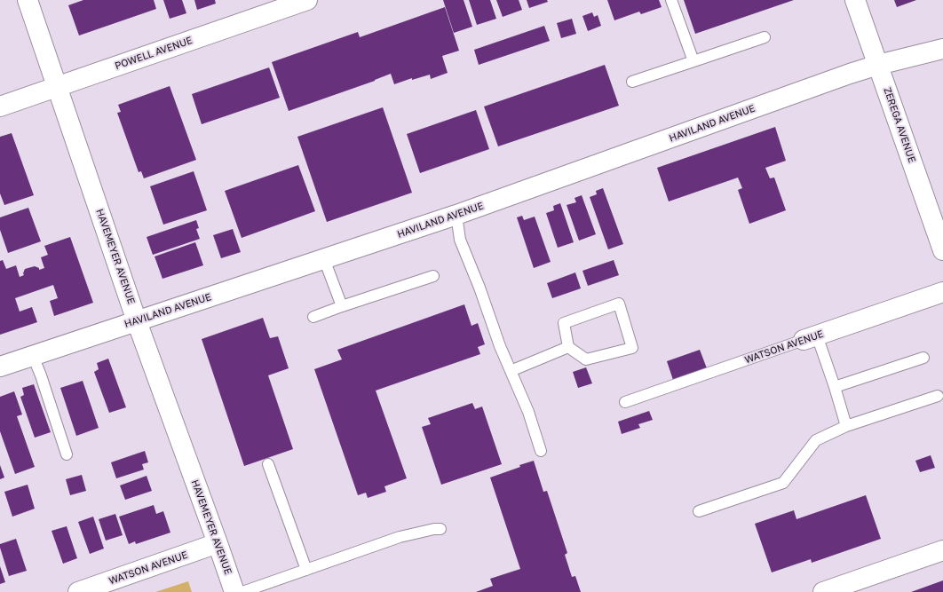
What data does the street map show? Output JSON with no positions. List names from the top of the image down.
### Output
{
  "streets": {
    "street": [
      "POWELL AVENUE",
      "HAVILAND AVENUE",
      "ZEREGA AVENUE",
      "HAVEMEYER AVENUE",
      "WATSON AVENUE"
    ]
  },
  "crossings": [
    ["POWELL AVENUE", "HAVEMEYER AVENUE"],
    ["HAVILAND AVENUE", "ZEREGA AVENUE"],
    ["HAVILAND AVENUE", "HAVEMEYER AVENUE"],
    ["HAVEMEYER AVENUE", "WATSON AVENUE"]
  ]
}
